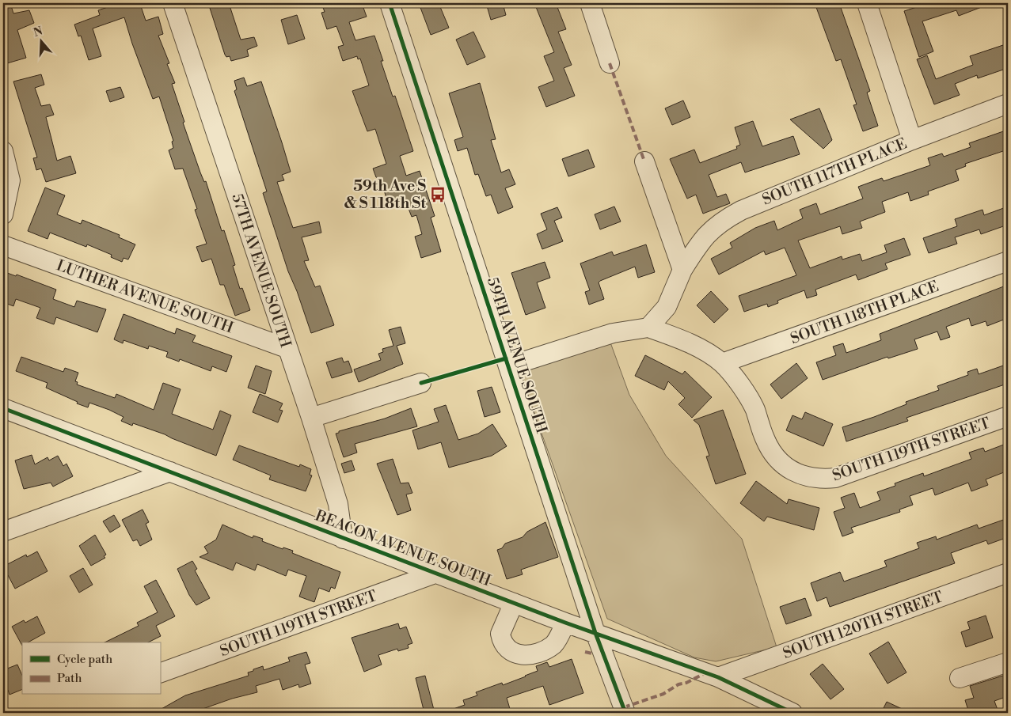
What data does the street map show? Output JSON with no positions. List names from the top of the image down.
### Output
{
  "streets": {
    "street": [
      "SOUTH 117TH PLACE",
      "57TH AVENUE SOUTH",
      "LUTHER AVENUE SOUTH",
      "SOUTH 118TH PLACE",
      "59TH AVENUE SOUTH",
      "SOUTH 119TH STREET",
      "BEACON AVENUE SOUTH",
      "SOUTH 120TH STREET"
    ]
  },
  "crossings": [
    ["57TH AVENUE SOUTH", "LUTHER AVENUE SOUTH"],
    ["57TH AVENUE SOUTH", "BEACON AVENUE SOUTH"],
    ["SOUTH 118TH PLACE", "SOUTH 119TH STREET"],
    ["59TH AVENUE SOUTH", "BEACON AVENUE SOUTH"],
    ["SOUTH 119TH STREET", "BEACON AVENUE SOUTH"],
    ["BEACON AVENUE SOUTH", "SOUTH 120TH STREET"]
  ],
  "places": {
    "bus stop": ["59th Ave S & S 118th St"]
  },
  "legend": ["Cycle path", "Path"],
  "north": "top"
}
